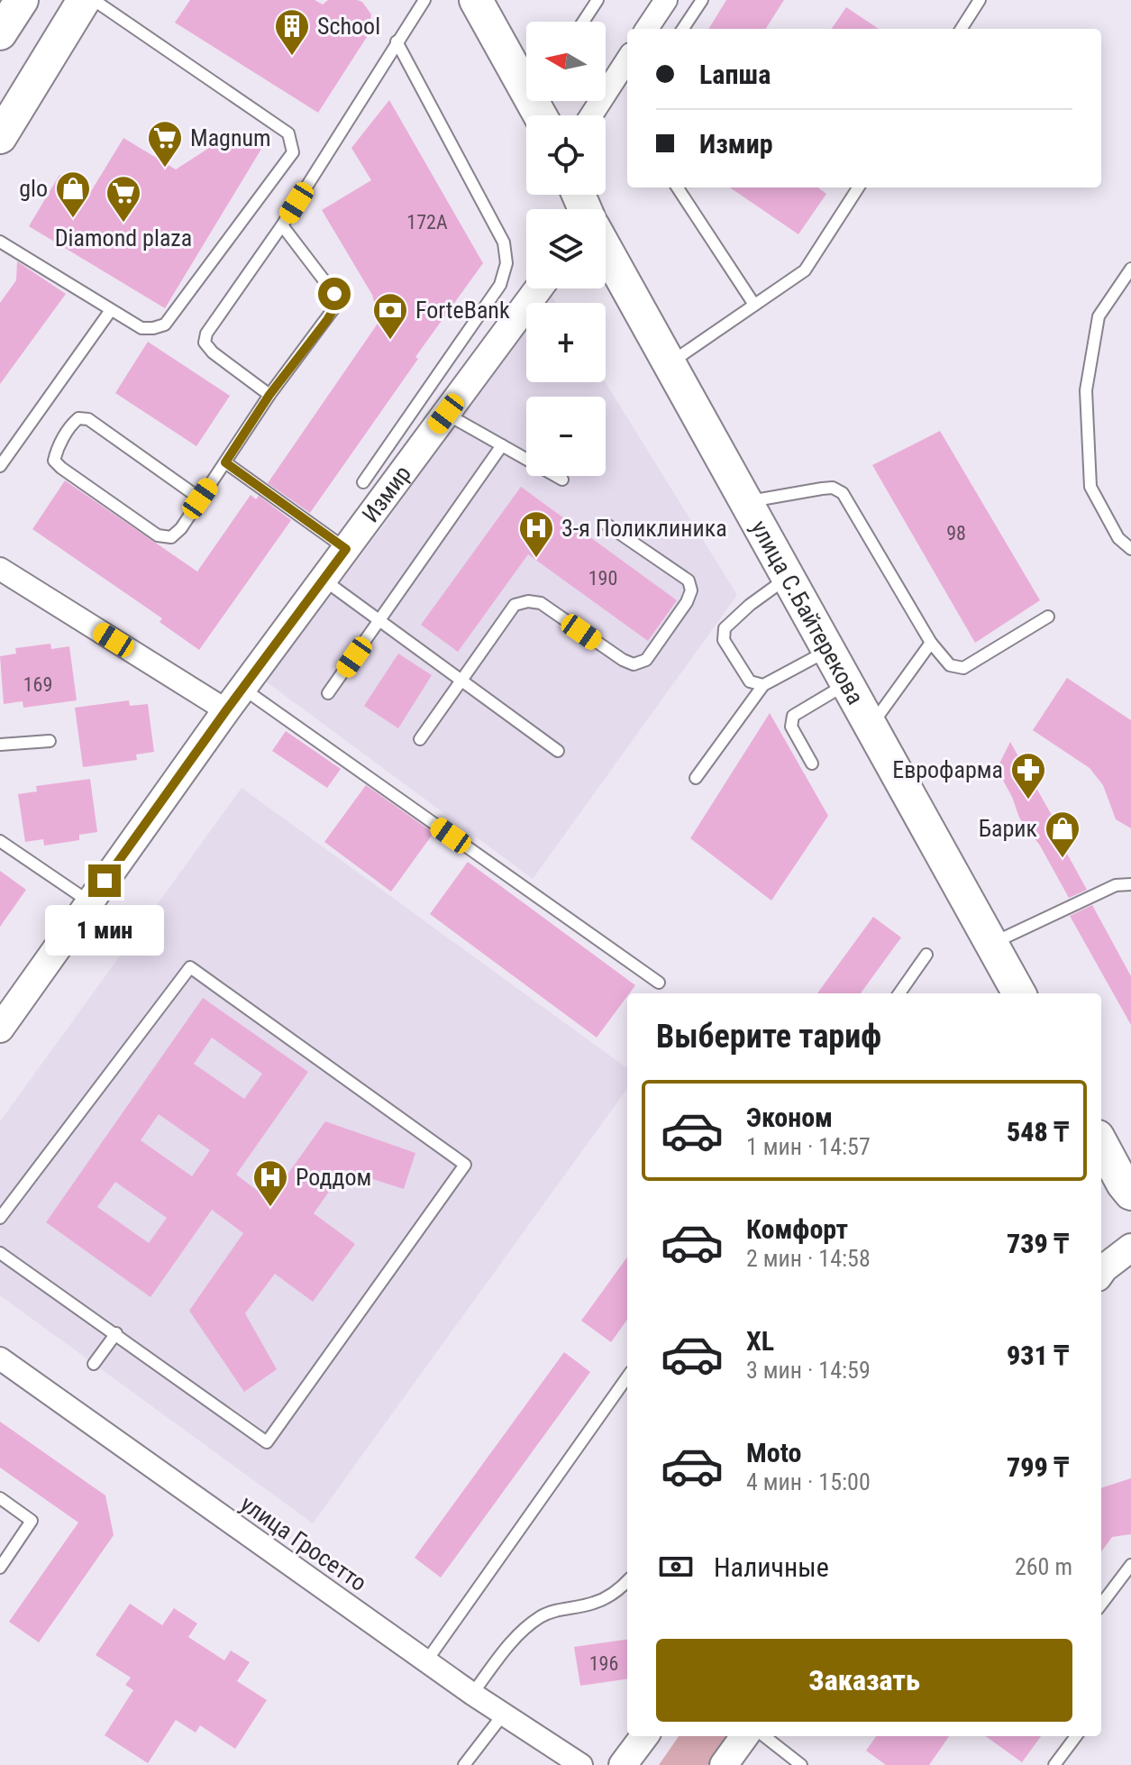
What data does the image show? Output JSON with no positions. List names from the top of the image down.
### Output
{
  "streets": {
    "main road": ["улица С.Байтерекова"],
    "street": ["Измир", "улица Гросетто"]
  },
  "places": {
    "building": ["School"],
    "supermarket": ["Magnum", "Diamond plaza"],
    "shop": ["glo", "Барик"],
    "bank": ["ForteBank"],
    "hospital": ["3-я Поликлиника", "Роддом"],
    "pharmacy": ["Еврофарма"]
  },
  "house_numbers": [
    "172А",
    "98",
    "190",
    "169",
    "196"
  ],
  "north": "left",
  "page": {
    "map_buttons": ["+", "−"],
    "banner": ["Lапша", "Измир"],
    "bubble": "1 мин",
    "heading": "Выберите тариф",
    "list": [
      {
        "name": "Эконом",
        "note": "1 мин · 14:57",
        "value": "548 ₸"
      },
      {
        "name": "Комфорт",
        "note": "2 мин · 14:58",
        "value": "739 ₸"
      },
      {
        "name": "XL",
        "note": "3 мин · 14:59",
        "value": "931 ₸"
      },
      {
        "name": "Moto",
        "note": "4 мин · 15:00",
        "value": "799 ₸"
      }
    ],
    "pay": ["Наличные", "260 m"],
    "buttons": "Заказать"
  }
}
